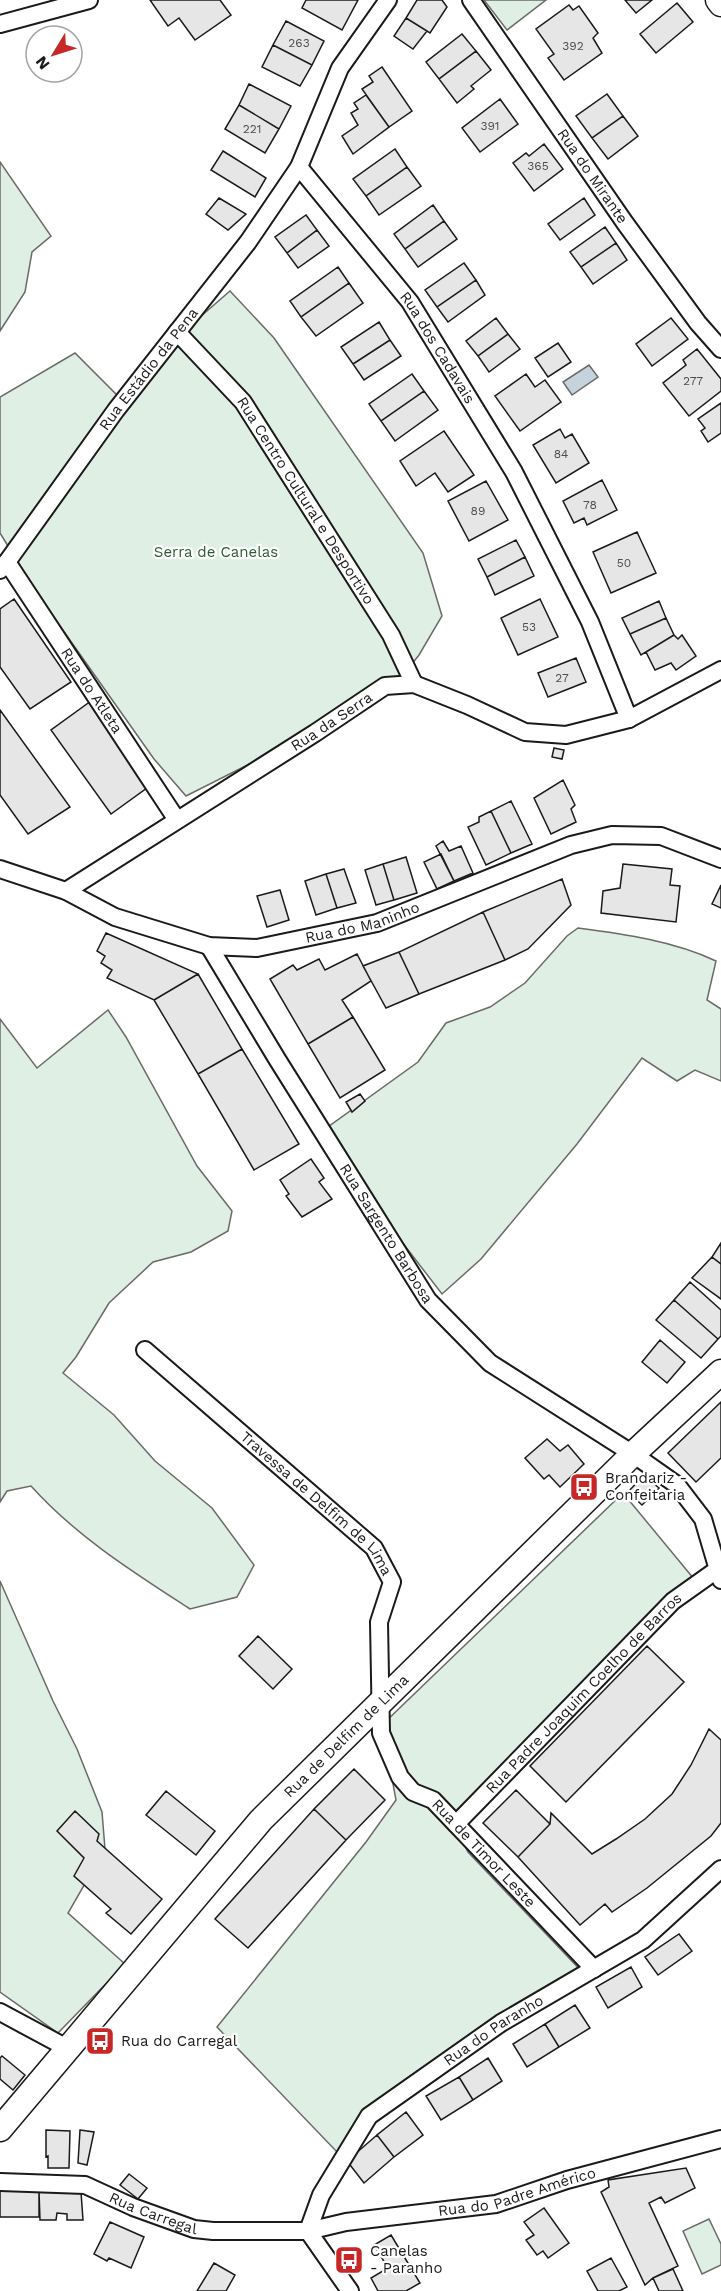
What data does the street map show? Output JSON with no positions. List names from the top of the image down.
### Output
{
  "streets": {
    "main road": ["Rua de Delfim de Lima"],
    "street": [
      "Rua do Mirante",
      "Rua dos Cadavais",
      "Rua Estádio da Pena",
      "Rua Centro Cultural e Desportivo",
      "Rua do Atleta",
      "Rua da Serra",
      "Rua do Maninho",
      "Rua Sargento Barbosa",
      "Travessa de Delfim de Lima",
      "Rua Padre Joaquim Coelho de Barros",
      "Rua de Timor Leste",
      "Rua do Paranho",
      "Rua do Padre Américo",
      "Rua Carregal"
    ]
  },
  "crossings": [
    ["Rua dos Cadavais", "Rua Estádio da Pena"],
    ["Rua dos Cadavais", "Rua da Serra"],
    ["Rua Estádio da Pena", "Rua Centro Cultural e Desportivo"],
    ["Rua Estádio da Pena", "Rua do Atleta"],
    ["Rua Centro Cultural e Desportivo", "Rua da Serra"],
    ["Rua do Atleta", "Rua da Serra"],
    ["Rua da Serra", "Rua do Maninho"],
    ["Rua do Maninho", "Rua Sargento Barbosa"],
    ["Rua Sargento Barbosa", "Rua Padre Joaquim Coelho de Barros"],
    ["Rua Sargento Barbosa", "Rua de Delfim de Lima"],
    ["Travessa de Delfim de Lima", "Rua de Delfim de Lima"],
    ["Travessa de Delfim de Lima", "Rua de Timor Leste"],
    ["Rua Padre Joaquim Coelho de Barros", "Rua de Timor Leste"],
    ["Rua de Delfim de Lima", "Rua de Timor Leste"],
    ["Rua de Timor Leste", "Rua do Paranho"],
    ["Rua do Paranho", "Rua do Padre Américo"],
    ["Rua do Paranho", "Rua Carregal"],
    ["Rua do Padre Américo", "Rua Carregal"]
  ],
  "parks": ["Serra de Canelas"],
  "places": {
    "bus stop": ["Brandariz - Confeitaria", "Rua do Carregal", "Canelas - Paranho"]
  },
  "house_numbers": [
    "263",
    "392",
    "391",
    "221",
    "365",
    "277",
    "84",
    "78",
    "89",
    "50",
    "53",
    "27"
  ],
  "north": "bottom left"
}
